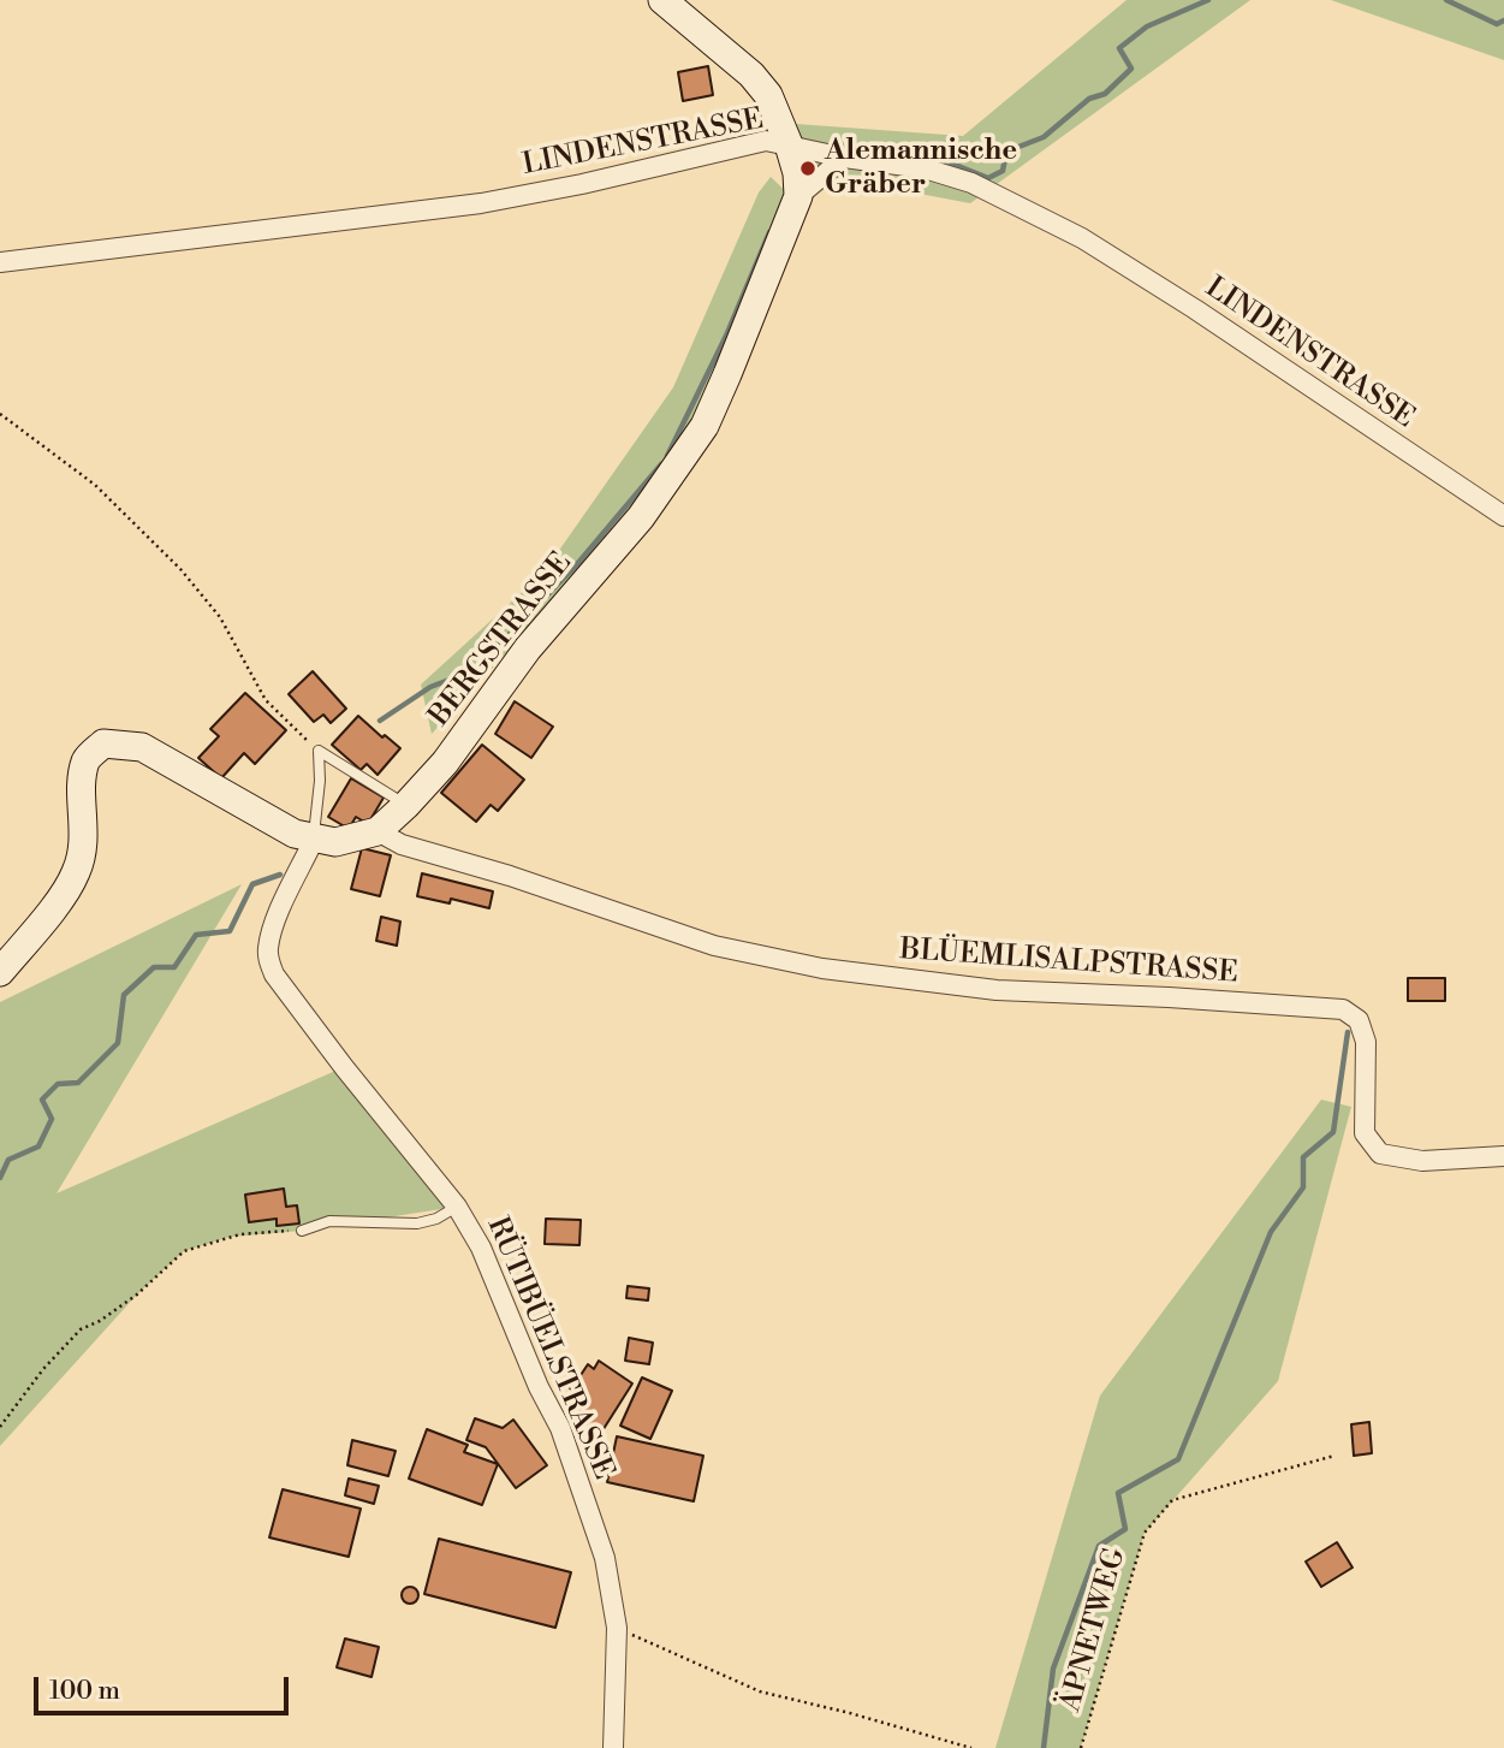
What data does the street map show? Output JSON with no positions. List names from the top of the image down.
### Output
{
  "streets": {
    "street": [
      "LINDENSTRASSE",
      "BERGSTRASSE",
      "BLÜEMLISALPSTRASSE",
      "RÜTIBÜELSTRASSE"
    ],
    "path": ["ÄPNETWEG"]
  },
  "crossings": [
    ["BERGSTRASSE", "BLÜEMLISALPSTRASSE"],
    ["BERGSTRASSE", "RÜTIBÜELSTRASSE"]
  ],
  "places": ["Alemannische Gräber"],
  "scale_bar": "100 m"
}
